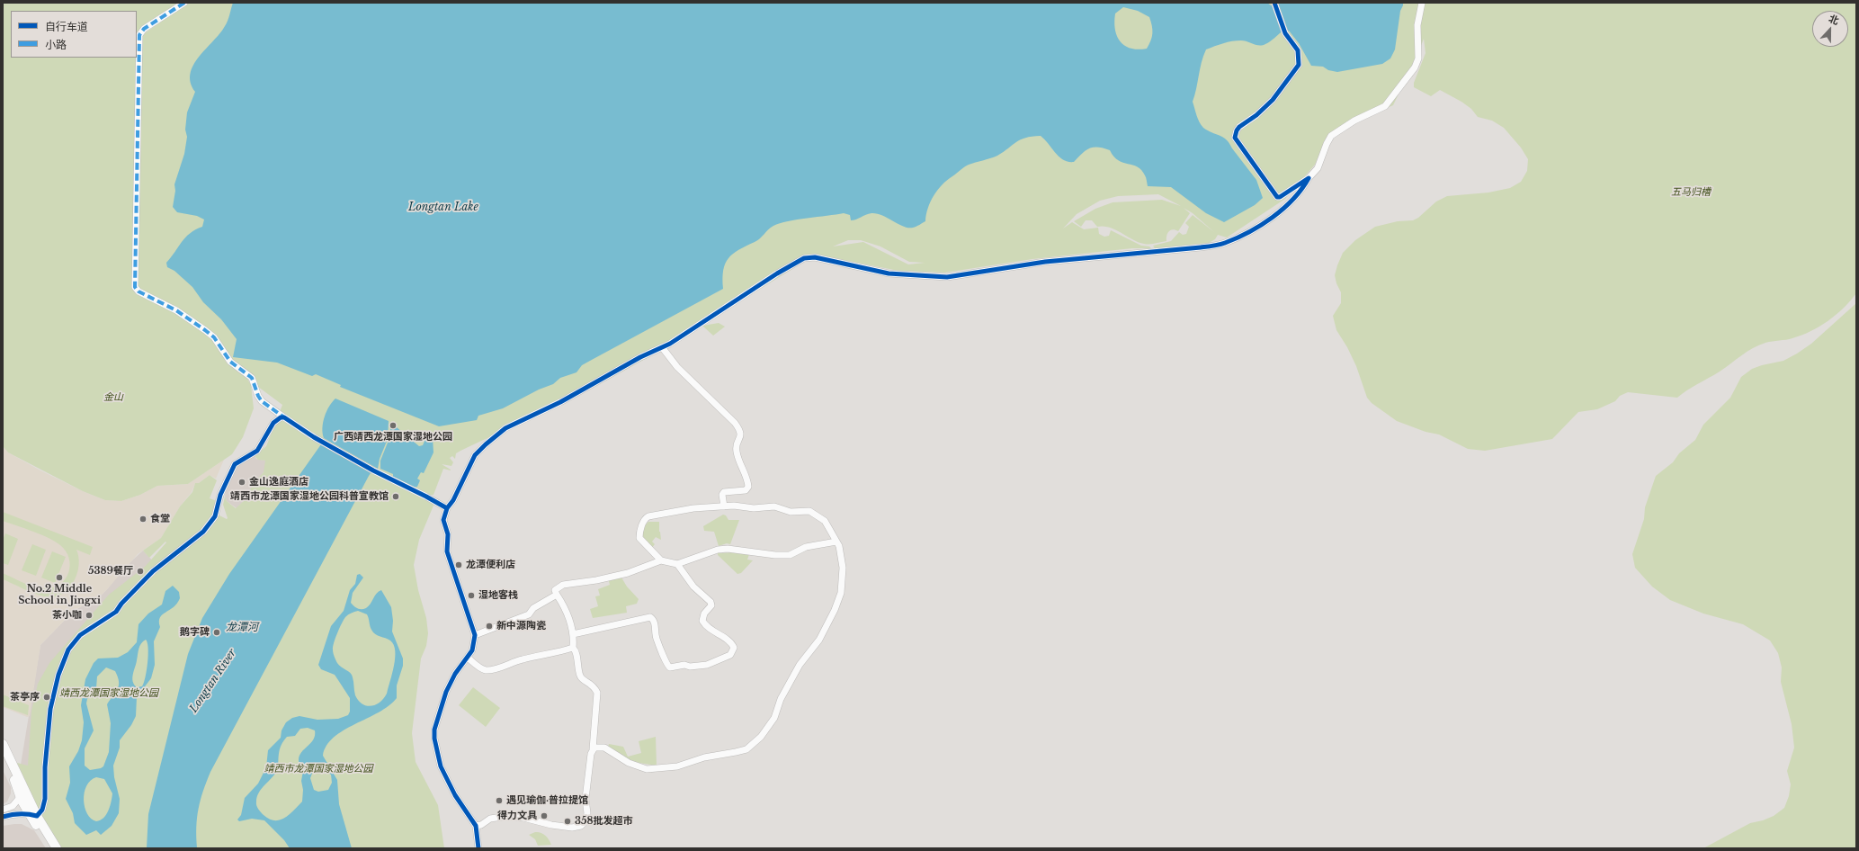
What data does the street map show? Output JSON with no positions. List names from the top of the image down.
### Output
{
  "water": ["Longtan Lake", "龙潭河", "Longtan River"],
  "parks": [
    "五马归槽",
    "金山",
    "靖西龙潭国家湿地公园",
    "靖西市龙潭国家湿地公园"
  ],
  "places": [
    "广西靖西龙潭国家湿地公园",
    "金山逸庭酒店",
    "靖西市龙潭国家湿地公园科普宣教馆",
    "食堂",
    "龙潭便利店",
    "5389餐厅",
    "No.2 Middle School in Jingxi",
    "湿地客栈",
    "茶小咖",
    "新中源陶瓷",
    "鹅字碑",
    "茶亭序",
    "遇见瑜伽·普拉提馆",
    "得力文具",
    "358批发超市"
  ],
  "legend": ["自行车道", "小路"],
  "north": "top"
}
